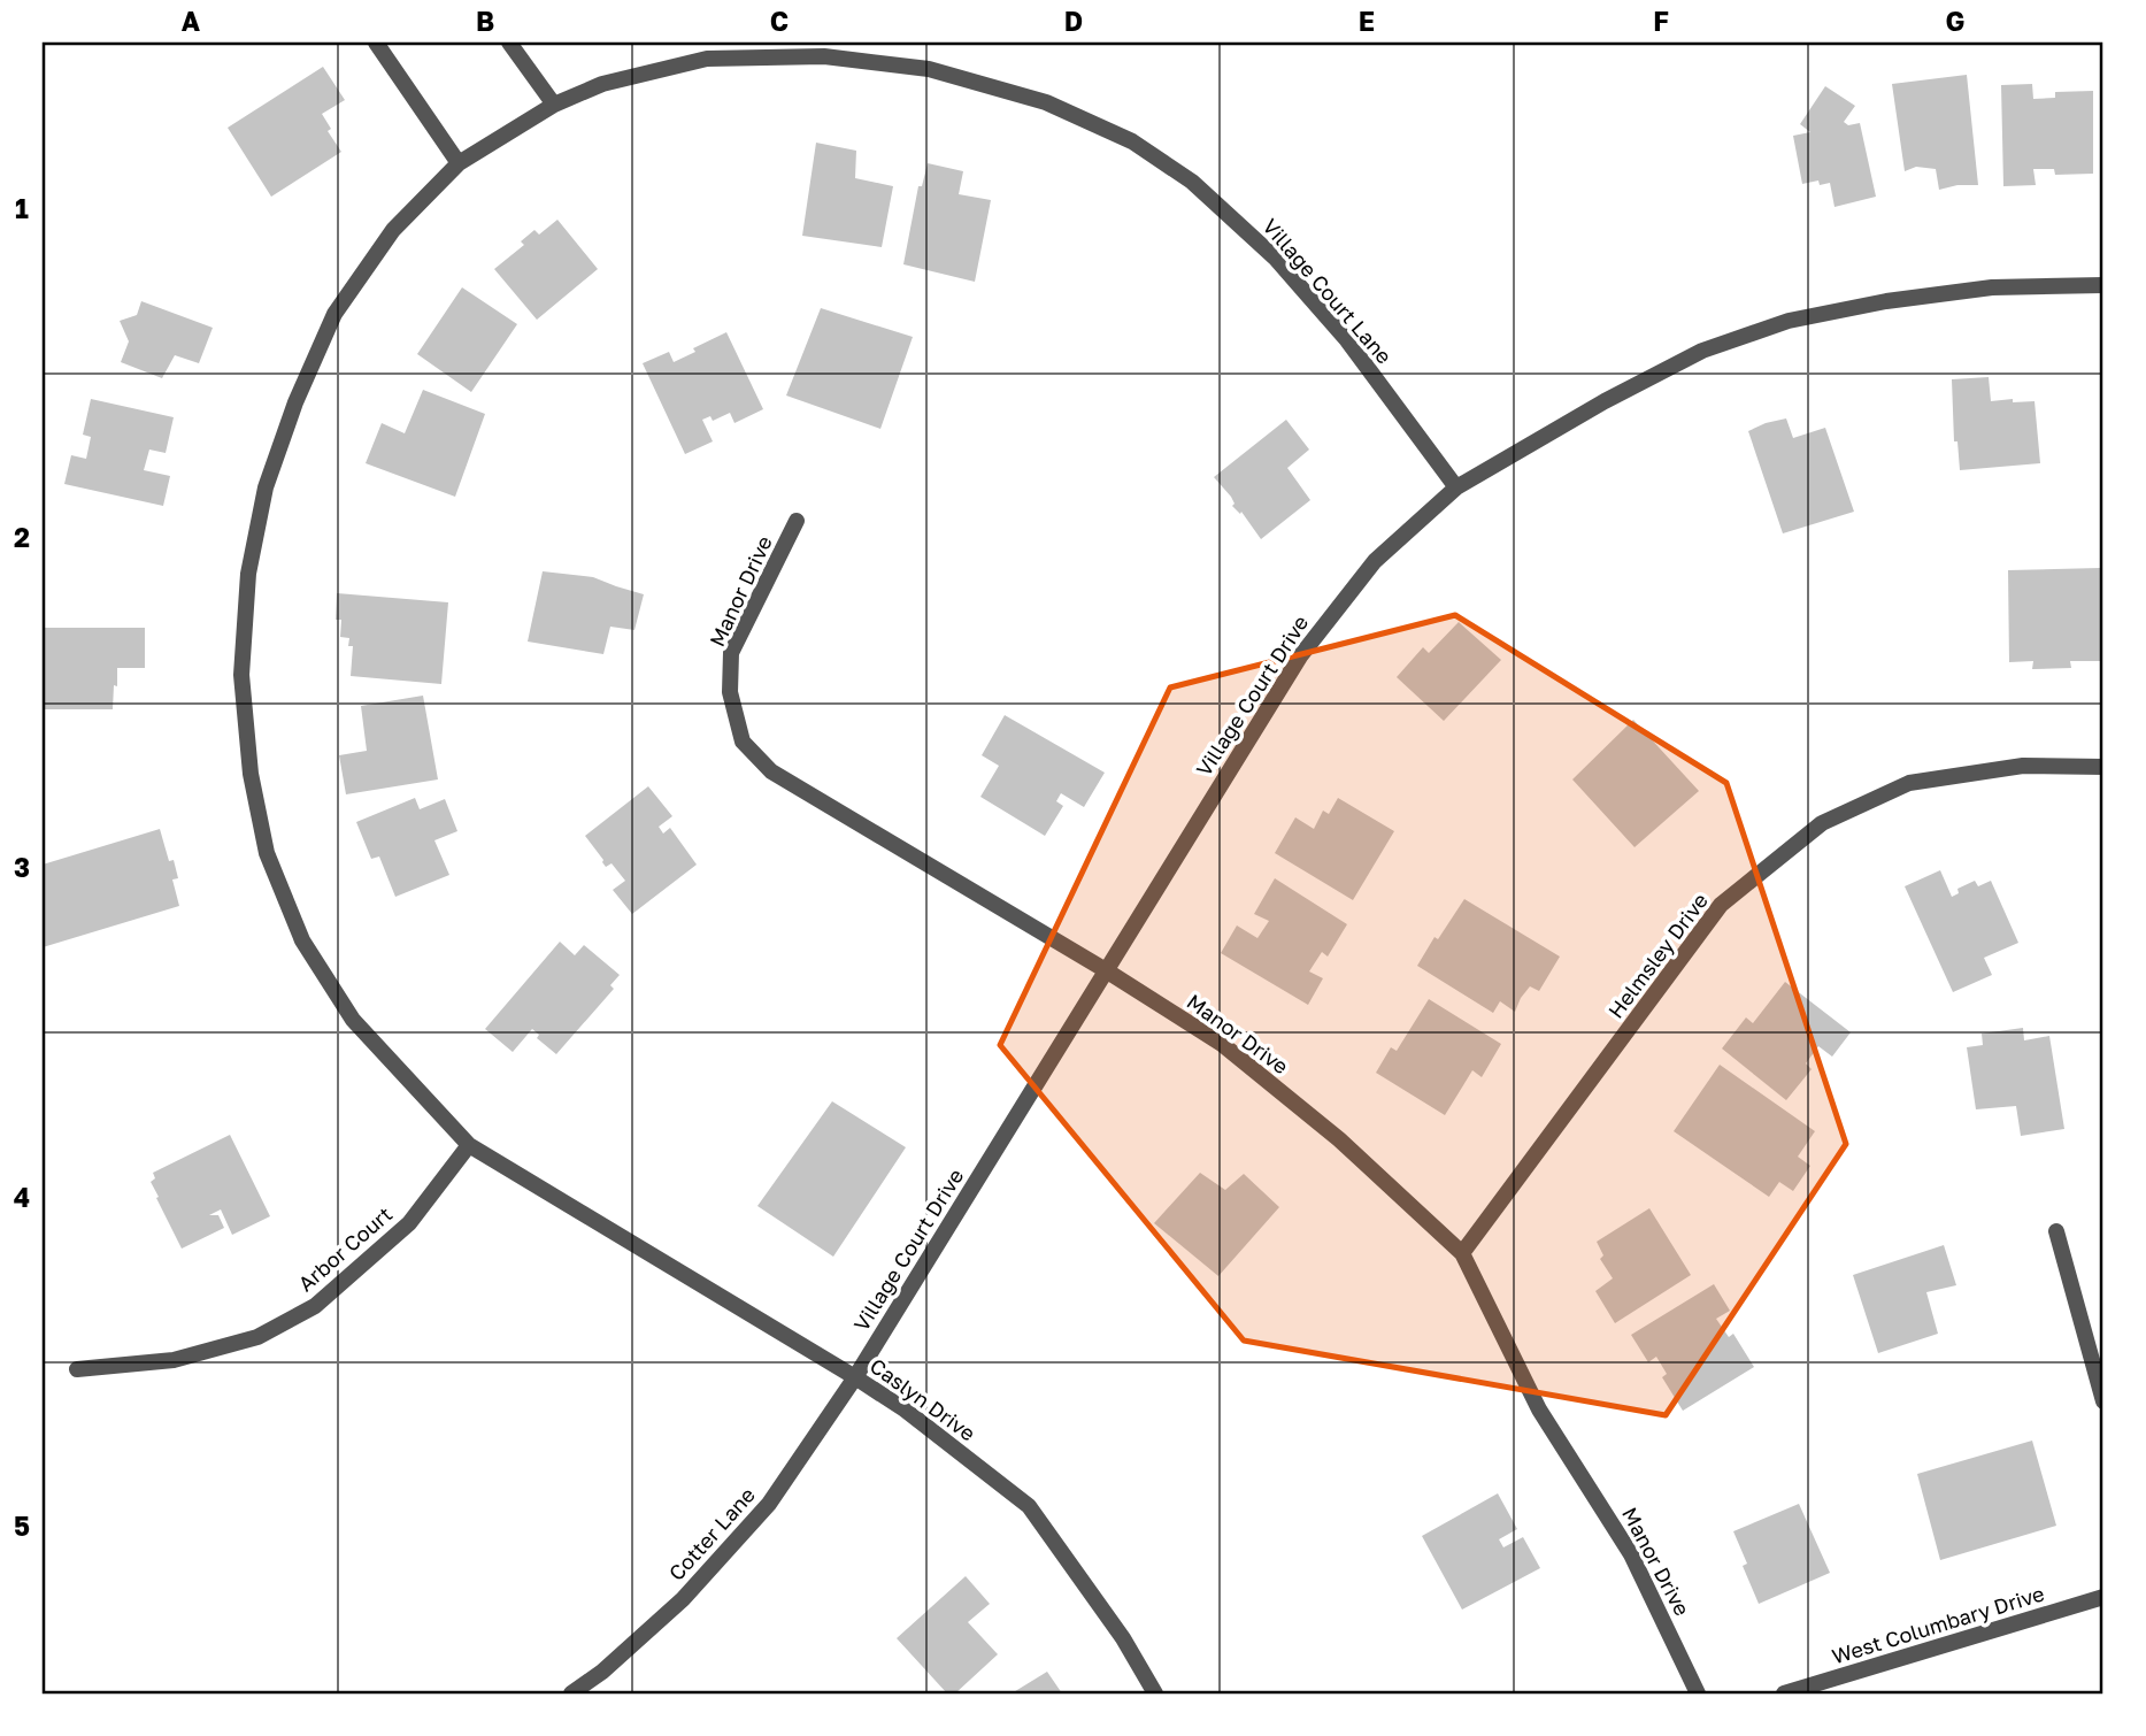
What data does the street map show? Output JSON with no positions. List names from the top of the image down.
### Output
{
  "streets": {
    "street": [
      "Village Court Lane",
      "Manor Drive",
      "Village Court Drive",
      "Helmsley Drive",
      "Arbor Court",
      "Caslyn Drive",
      "Cotter Lane",
      "West Columbary Drive"
    ]
  },
  "crossings": [
    ["Village Court Lane", "Village Court Drive"],
    ["Village Court Lane", "Arbor Court"],
    ["Village Court Lane", "Caslyn Drive"],
    ["Manor Drive", "Village Court Drive"],
    ["Manor Drive", "Helmsley Drive"],
    ["Village Court Drive", "Caslyn Drive"],
    ["Village Court Drive", "Cotter Lane"],
    ["Arbor Court", "Caslyn Drive"],
    ["Caslyn Drive", "Cotter Lane"]
  ],
  "grid": {
    "columns": [
      "A",
      "B",
      "C",
      "D",
      "E",
      "F",
      "G"
    ],
    "rows": [
      "1",
      "2",
      "3",
      "4",
      "5"
    ]
  }
}
